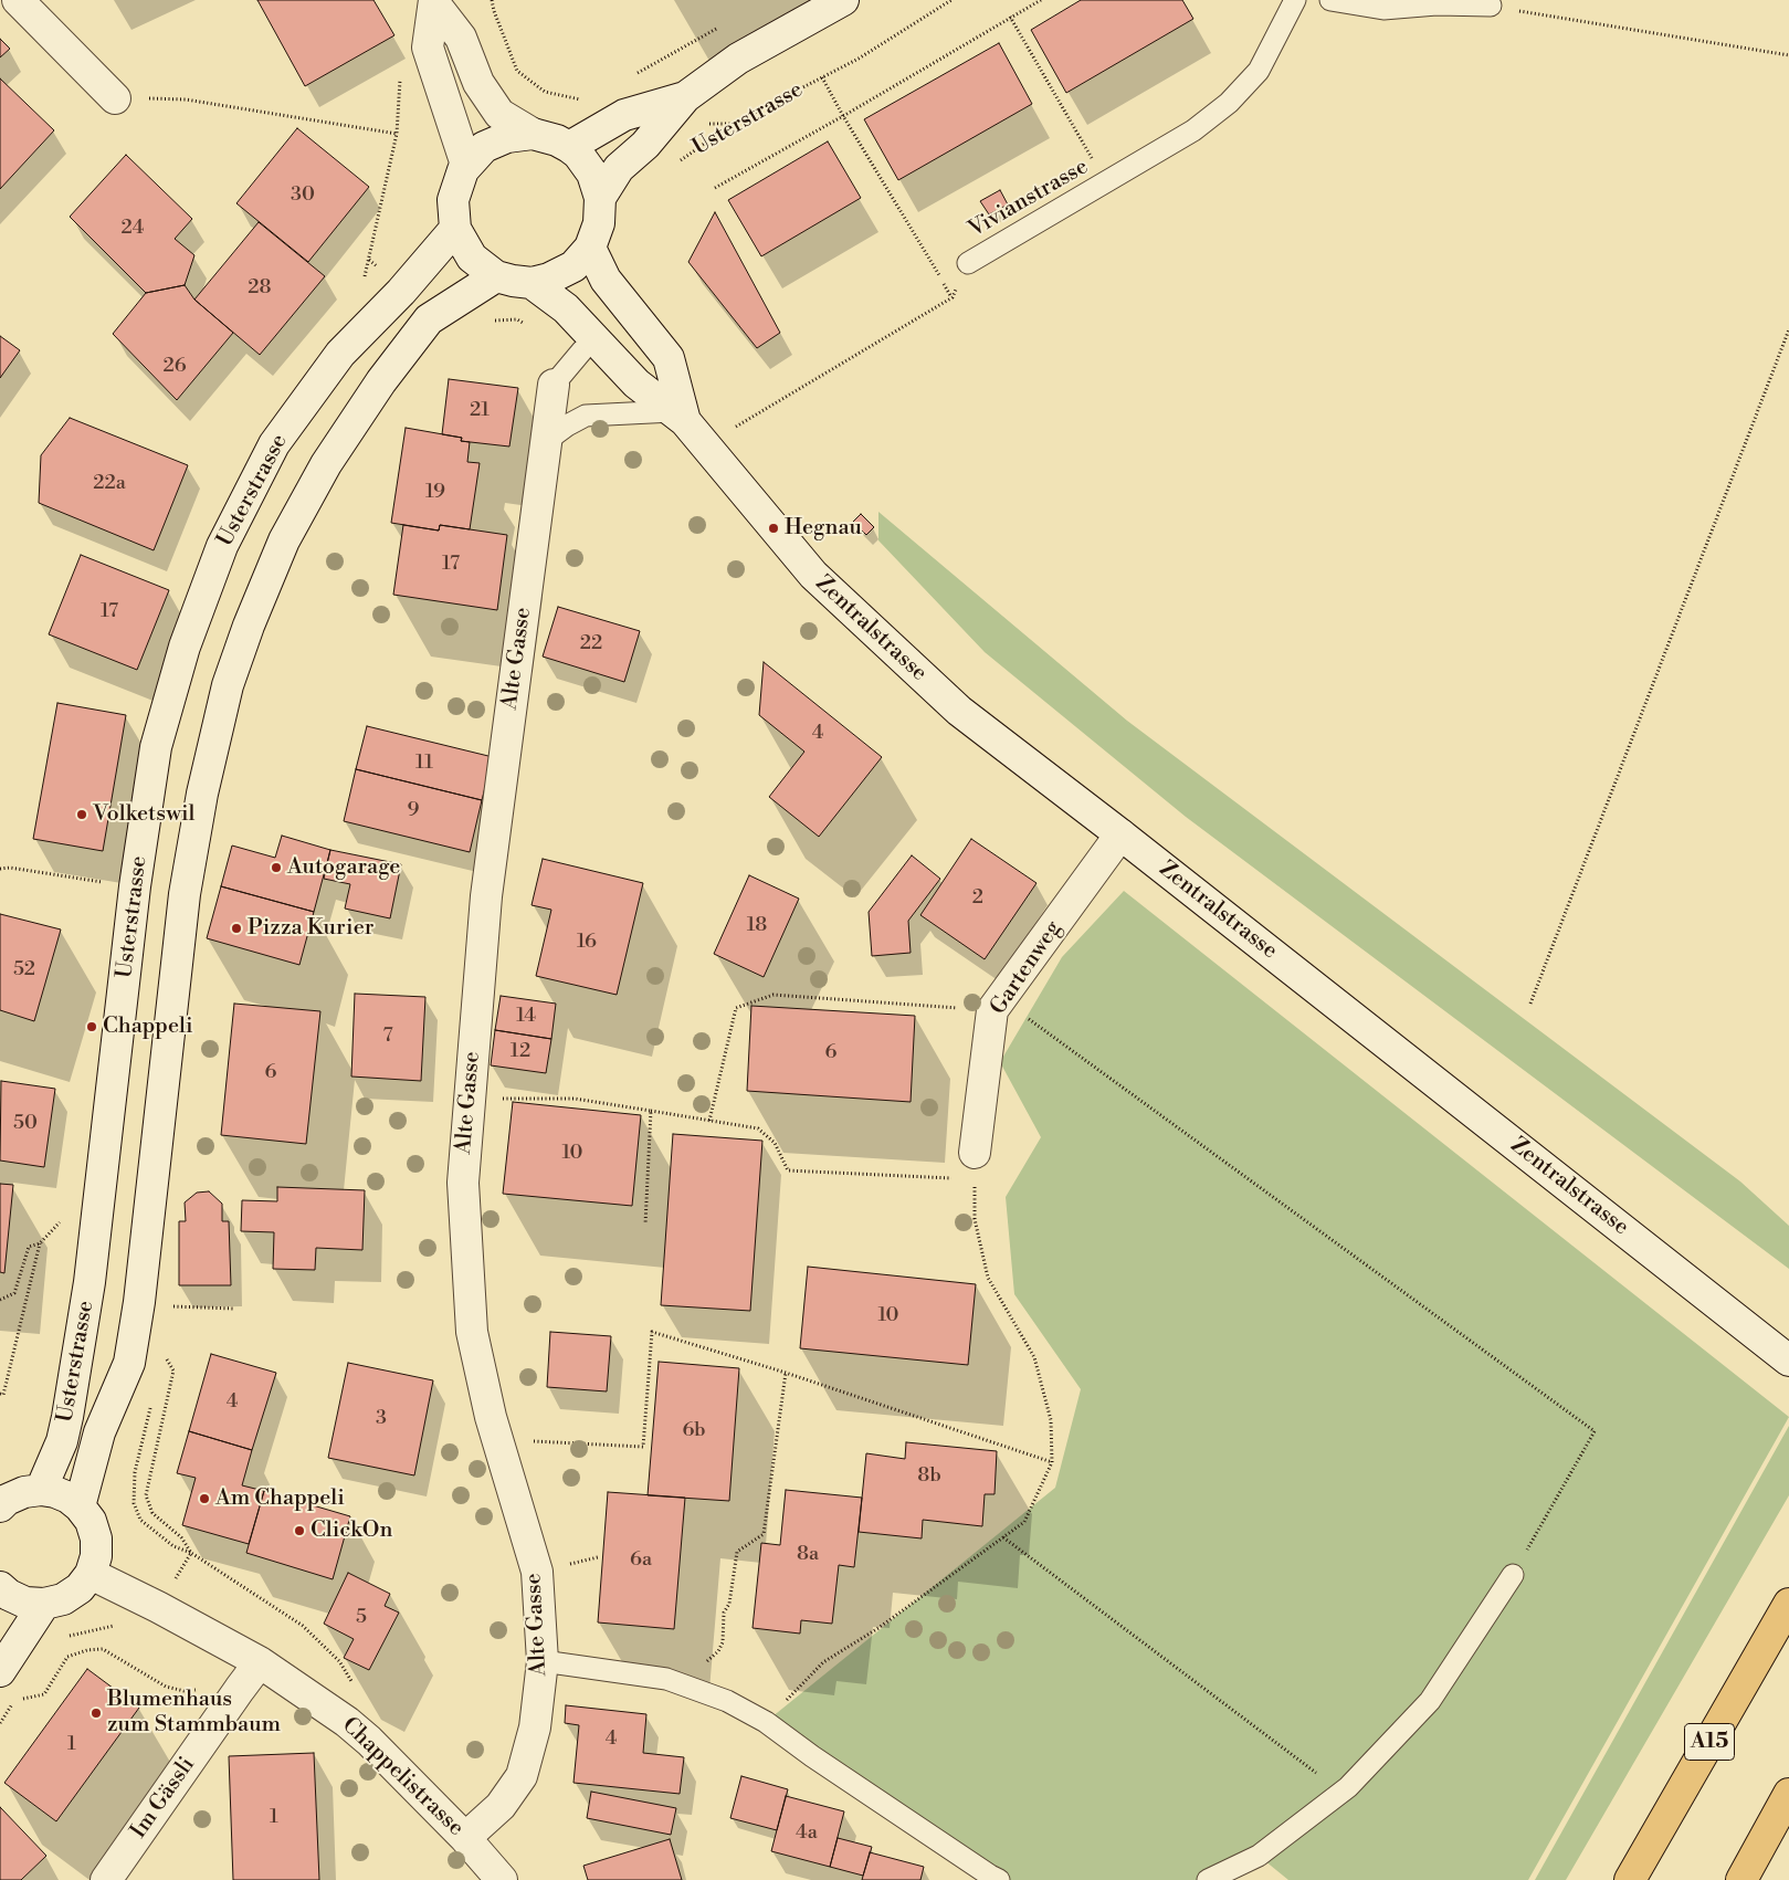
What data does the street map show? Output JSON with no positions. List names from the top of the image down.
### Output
{
  "streets": {
    "highway": ["A15"],
    "main road": [
      "Usterstrasse",
      "Zentralstrasse",
      "Alte Gasse",
      "Gartenweg",
      "Chappelistrasse",
      "Im Gässli"
    ],
    "lane": ["Vivianstrasse"]
  },
  "crossings": [
    ["Usterstrasse", "Zentralstrasse"],
    ["Zentralstrasse", "Gartenweg"],
    ["Alte Gasse", "Chappelistrasse"],
    ["Chappelistrasse", "Im Gässli"]
  ],
  "places": [
    "Hegnau",
    "Volketswil",
    "Autogarage",
    "Pizza Kurier",
    "Chappeli",
    "Am Chappeli",
    "ClickOn",
    "Blumenhaus zum Stammbaum"
  ],
  "house_numbers": [
    "30",
    "24",
    "28",
    "26",
    "21",
    "22a",
    "19",
    "17",
    "17",
    "22",
    "4",
    "11",
    "9",
    "2",
    "18",
    "16",
    "52",
    "14",
    "7",
    "12",
    "6",
    "6",
    "50",
    "10",
    "10",
    "4",
    "3",
    "6b",
    "8b",
    "8a",
    "6a",
    "5",
    "4",
    "1",
    "1",
    "4a"
  ]
}
